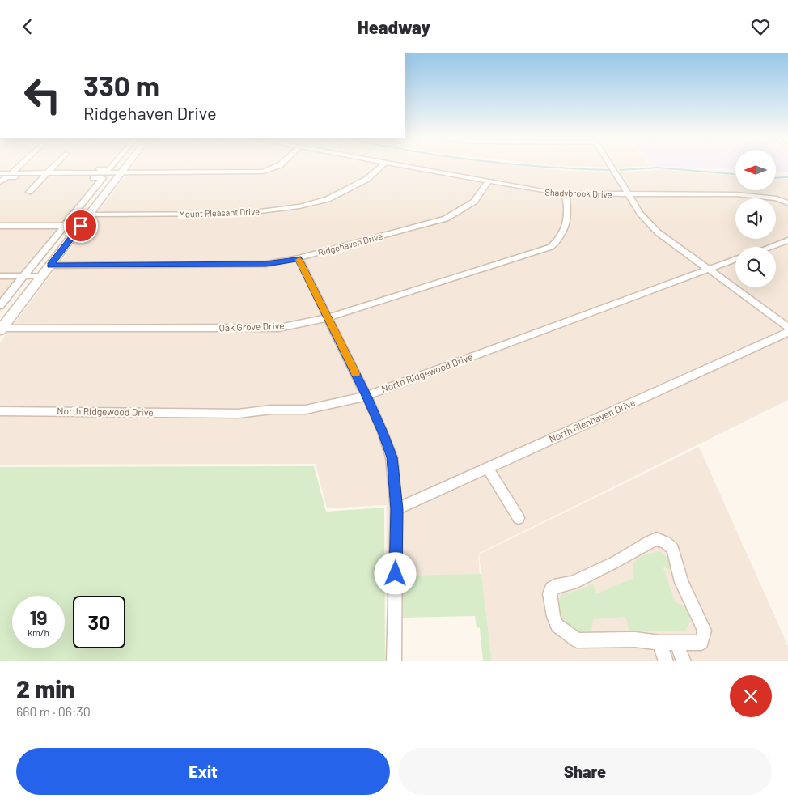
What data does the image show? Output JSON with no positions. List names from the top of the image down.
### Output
{
  "streets": {
    "street": [
      "Shadybrook Drive",
      "Mount Pleasant Drive",
      "Ridgehaven Drive",
      "Oak Grove Drive",
      "North Ridgewood Drive",
      "North Glenhaven Drive"
    ]
  },
  "crossings": [
    ["Shadybrook Drive", "Ridgehaven Drive"],
    ["Shadybrook Drive", "Oak Grove Drive"]
  ],
  "north": "left",
  "page": {
    "header": "Headway",
    "turn": ["330 m", "Ridgehaven Drive"],
    "speed": "19 km/h",
    "limit": "30",
    "heading": ["2 min", "660 m · 06:30"],
    "buttons": ["Exit", "Share"]
  }
}
